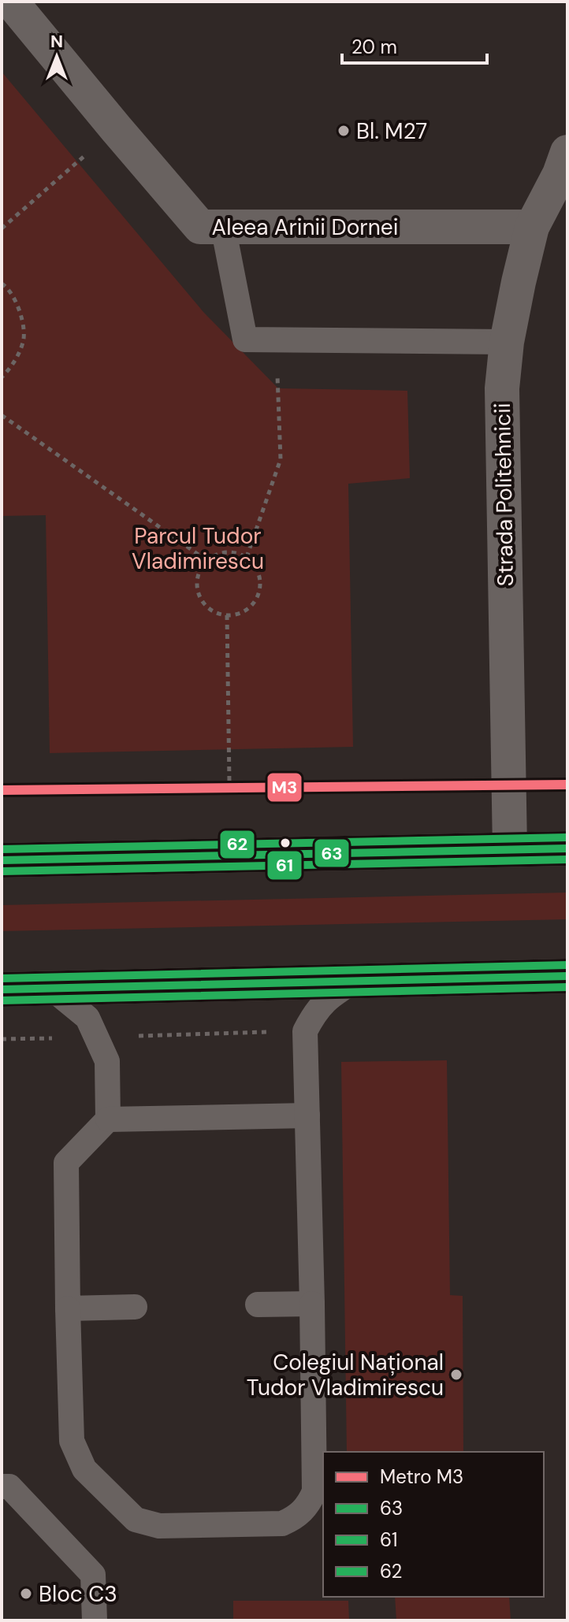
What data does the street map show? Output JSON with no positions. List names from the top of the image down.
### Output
{
  "streets": {
    "street": ["Aleea Arinii Dornei", "Strada Politehnicii"]
  },
  "crossings": [
    ["Aleea Arinii Dornei", "Strada Politehnicii"]
  ],
  "parks": ["Parcul Tudor Vladimirescu"],
  "places": ["Bl. M27", "Colegiul Național Tudor Vladimirescu", "Bloc C3"],
  "lines": [
    "metro line M3",
    "transit line 62",
    "transit line 63",
    "transit line 61"
  ],
  "legend": [
    "Metro M3",
    "63",
    "61",
    "62"
  ],
  "scale_bar": "20 m",
  "north": "top"
}
